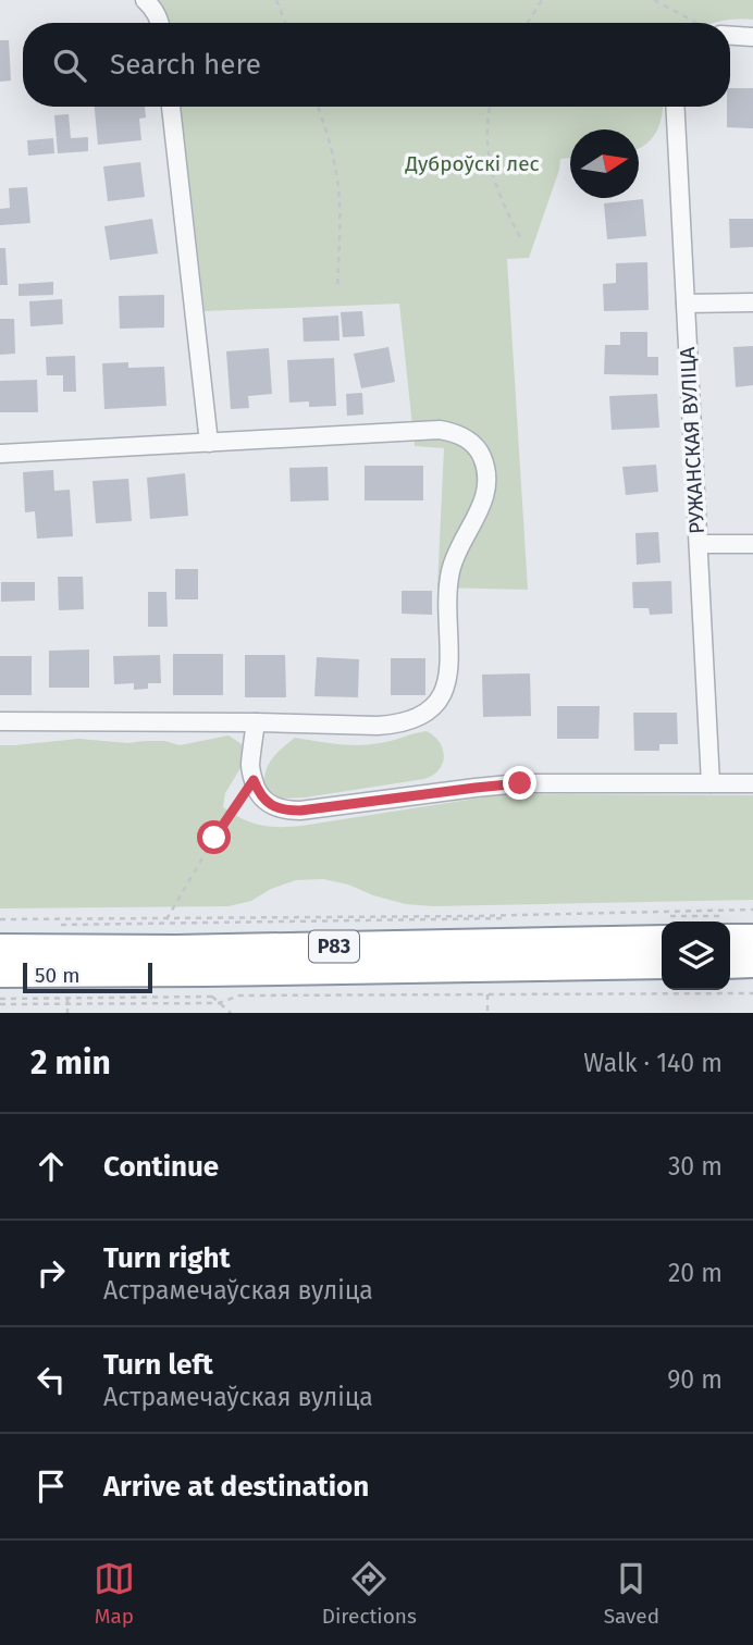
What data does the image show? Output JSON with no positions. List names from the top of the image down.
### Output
{
  "streets": {
    "highway": ["Р83"],
    "street": ["РУЖАНСКАЯ ВУЛІЦА"]
  },
  "parks": ["Дуброўскі лес"],
  "scale_bar": "50 m",
  "north": "right",
  "page": {
    "search": "Search here",
    "scale": "50 m",
    "heading": ["2 min", "Walk · 140 m"],
    "list": [
      ["Continue", "30 m"],
      ["Turn right", "Астрамечаўская вуліца", "20 m"],
      ["Turn left", "Астрамечаўская вуліца", "90 m"],
      "Arrive at destination"
    ],
    "nav": ["Map", "Directions", "Saved"]
  }
}
